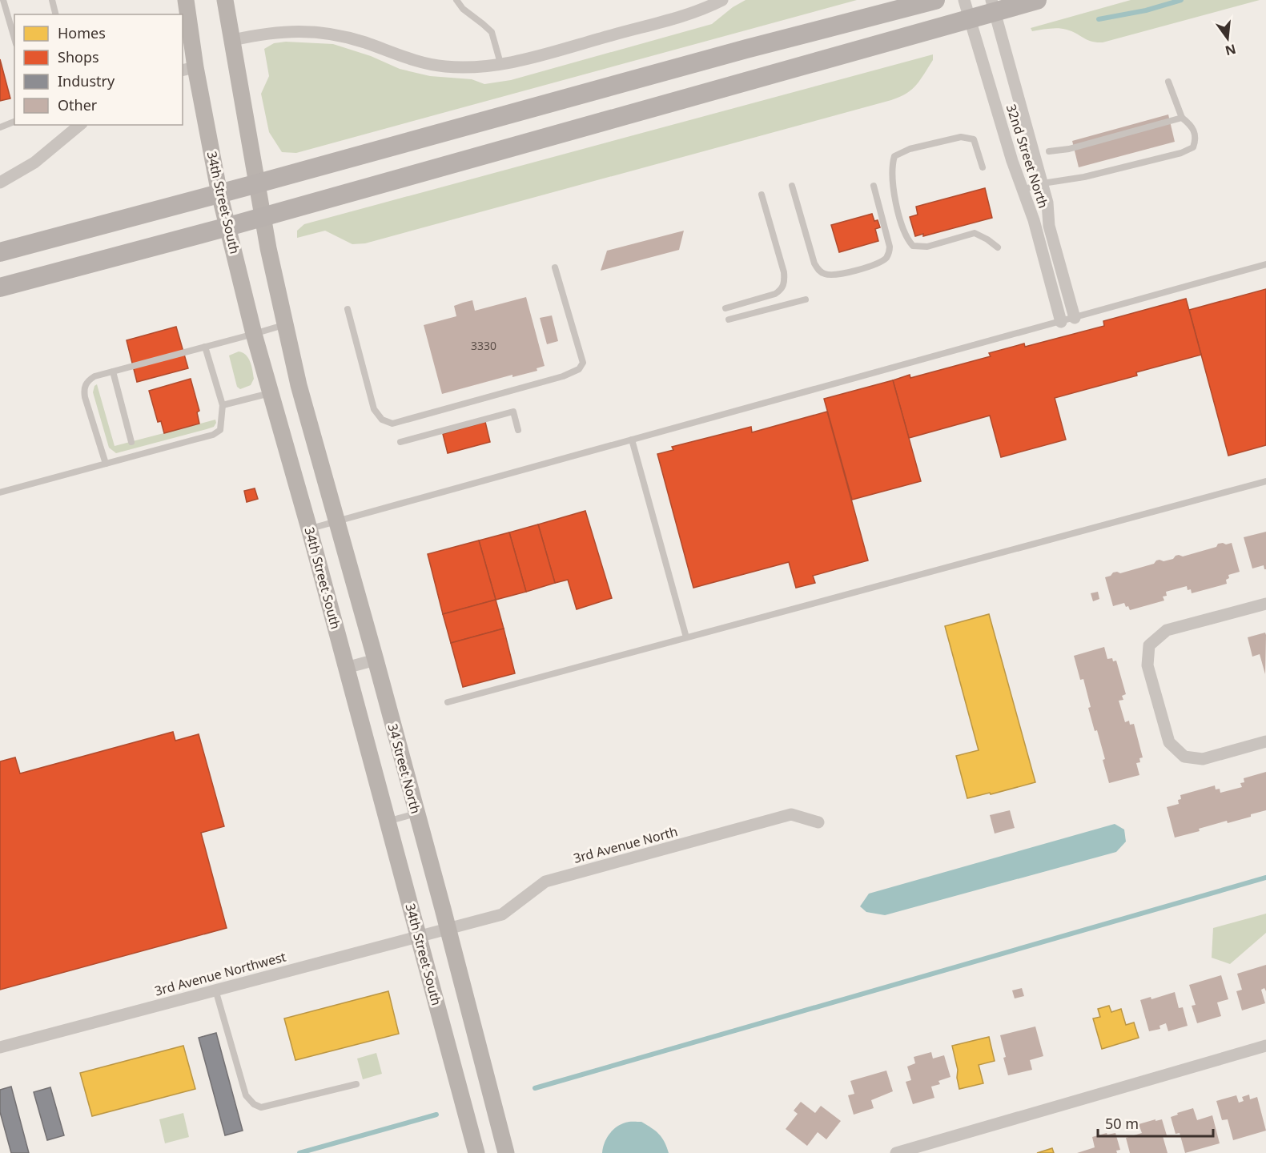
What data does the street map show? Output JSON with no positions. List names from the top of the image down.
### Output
{
  "streets": {
    "main road": ["34th Street South", "34 Street North"],
    "street": ["32nd Street North", "3rd Avenue North", "3rd Avenue Northwest"]
  },
  "crossings": [
    ["34th Street South", "3rd Avenue Northwest"],
    ["34 Street North", "3rd Avenue North"],
    ["34 Street North", "3rd Avenue Northwest"],
    ["3rd Avenue North", "3rd Avenue Northwest"]
  ],
  "house_numbers": ["3330"],
  "legend": [
    "Homes",
    "Shops",
    "Industry",
    "Other"
  ],
  "scale_bar": "50 m",
  "north": "bottom"
}
